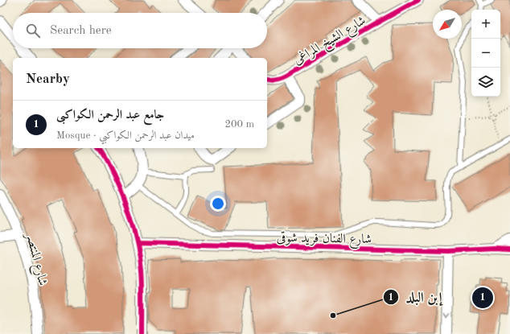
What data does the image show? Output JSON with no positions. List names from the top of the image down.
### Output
{
  "streets": {
    "street": ["شارع الشيخ المراغى", "شارع الفنان فريد شوقى", "شارع المنتصر"]
  },
  "places": ["إبن البلد"],
  "north": "bottom left",
  "page": {
    "map_buttons": ["+", "−"],
    "search": "Search here",
    "heading": "Nearby",
    "list": [
      {
        "mark": "1",
        "name": "جامع عبد الرحمن الكواكبى",
        "note": "Mosque · ميدان عبد الرحمن الكواكبي",
        "value": "200 m"
      }
    ],
    "pins": "1"
  }
}
